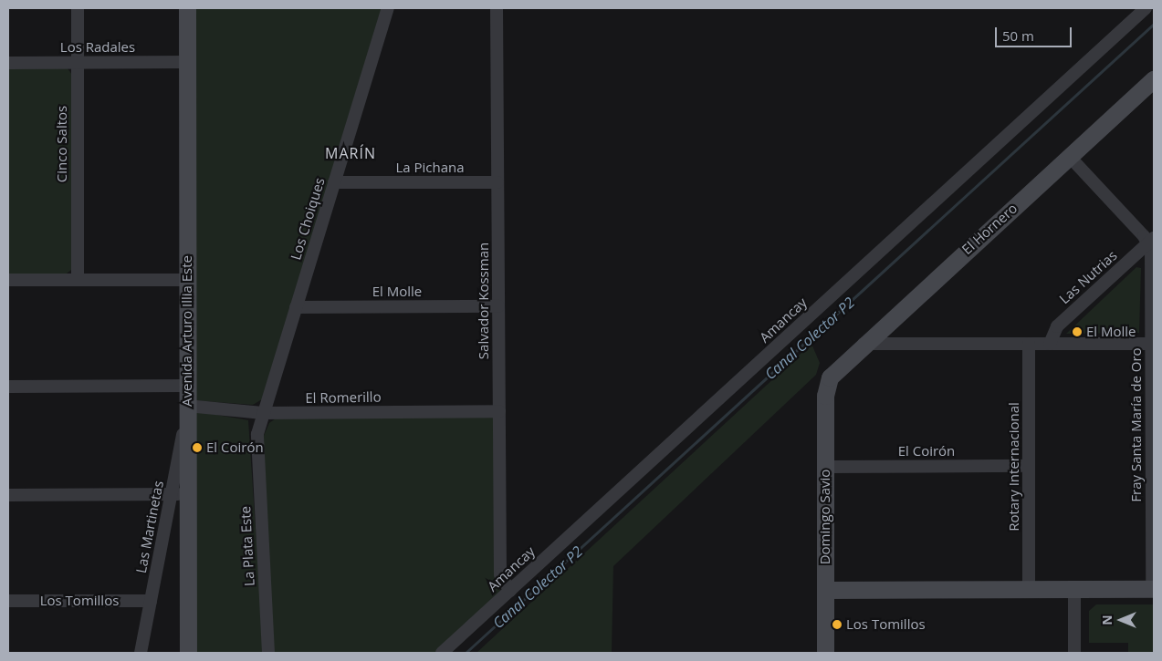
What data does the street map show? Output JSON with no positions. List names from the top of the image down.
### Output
{
  "streets": {
    "street": [
      "Los Radales",
      "Cinco Saltos",
      "La Pichana",
      "Los Choiques",
      "El Hornero",
      "Las Nutrias",
      "El Molle",
      "Salvador Kossman",
      "Amancay",
      "Avenida Arturo Illia Este",
      "El Romerillo",
      "Fray Santa María de Oro",
      "El Coirón",
      "Rotary Internacional",
      "Domingo Savio",
      "Las Martinetas",
      "La Plata Este",
      "Los Tomillos"
    ]
  },
  "crossings": [
    ["Los Radales", "Cinco Saltos"],
    ["Los Radales", "Avenida Arturo Illia Este"],
    ["La Pichana", "Los Choiques"],
    ["La Pichana", "Salvador Kossman"],
    ["Los Choiques", "El Molle"],
    ["Los Choiques", "El Romerillo"],
    ["Los Choiques", "La Plata Este"],
    ["El Hornero", "Domingo Savio"],
    ["Las Nutrias", "Fray Santa María de Oro"],
    ["El Molle", "Salvador Kossman"],
    ["Salvador Kossman", "Amancay"],
    ["Salvador Kossman", "El Romerillo"],
    ["Avenida Arturo Illia Este", "El Romerillo"],
    ["Avenida Arturo Illia Este", "Las Martinetas"],
    ["El Coirón", "Rotary Internacional"],
    ["El Coirón", "Domingo Savio"],
    ["Las Martinetas", "Los Tomillos"]
  ],
  "districts": ["MARÍN"],
  "water": ["Canal Colector P2"],
  "places": ["El Molle", "El Coirón", "Los Tomillos"],
  "scale_bar": "50 m",
  "north": "left"
}
